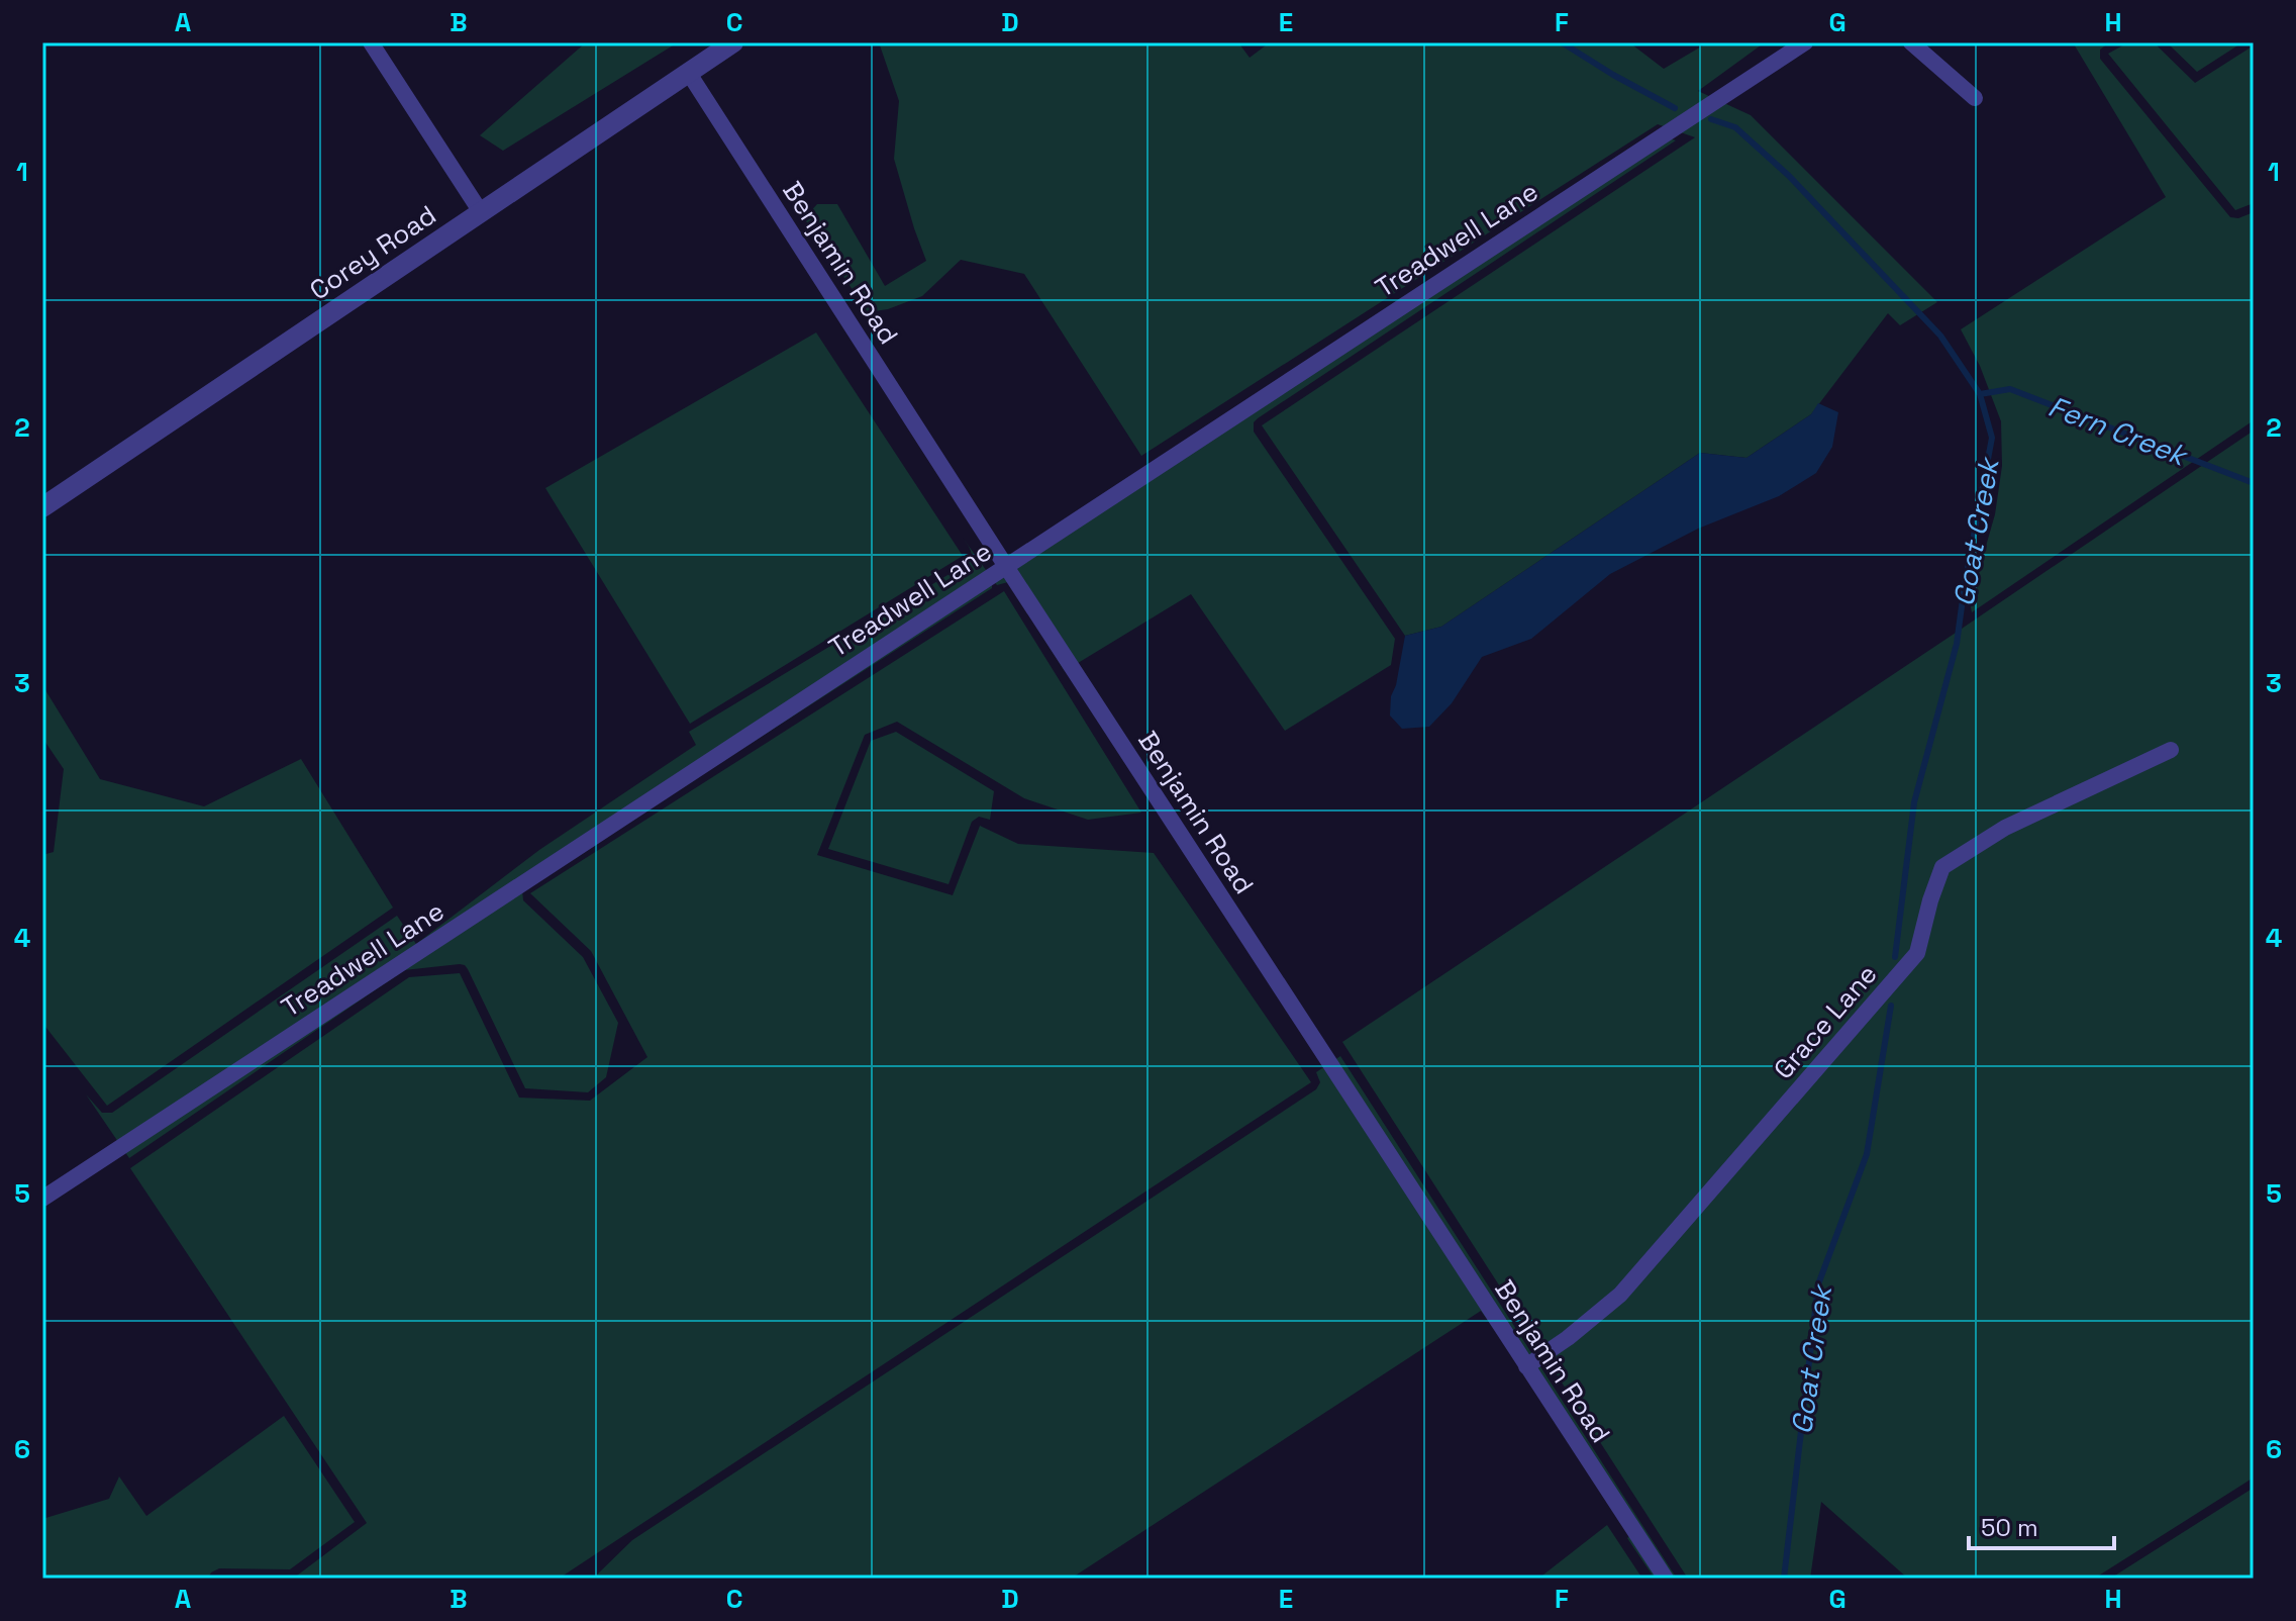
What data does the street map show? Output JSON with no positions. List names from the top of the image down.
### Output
{
  "streets": {
    "street": [
      "Treadwell Lane",
      "Corey Road",
      "Benjamin Road",
      "Grace Lane"
    ]
  },
  "crossings": [
    ["Treadwell Lane", "Benjamin Road"],
    ["Corey Road", "Benjamin Road"],
    ["Benjamin Road", "Grace Lane"]
  ],
  "water": ["Fern Creek", "Goat Creek"],
  "scale_bar": "50 m",
  "grid": {
    "columns": [
      "A",
      "B",
      "C",
      "D",
      "E",
      "F",
      "G",
      "H"
    ],
    "rows": [
      "1",
      "2",
      "3",
      "4",
      "5",
      "6"
    ]
  }
}
